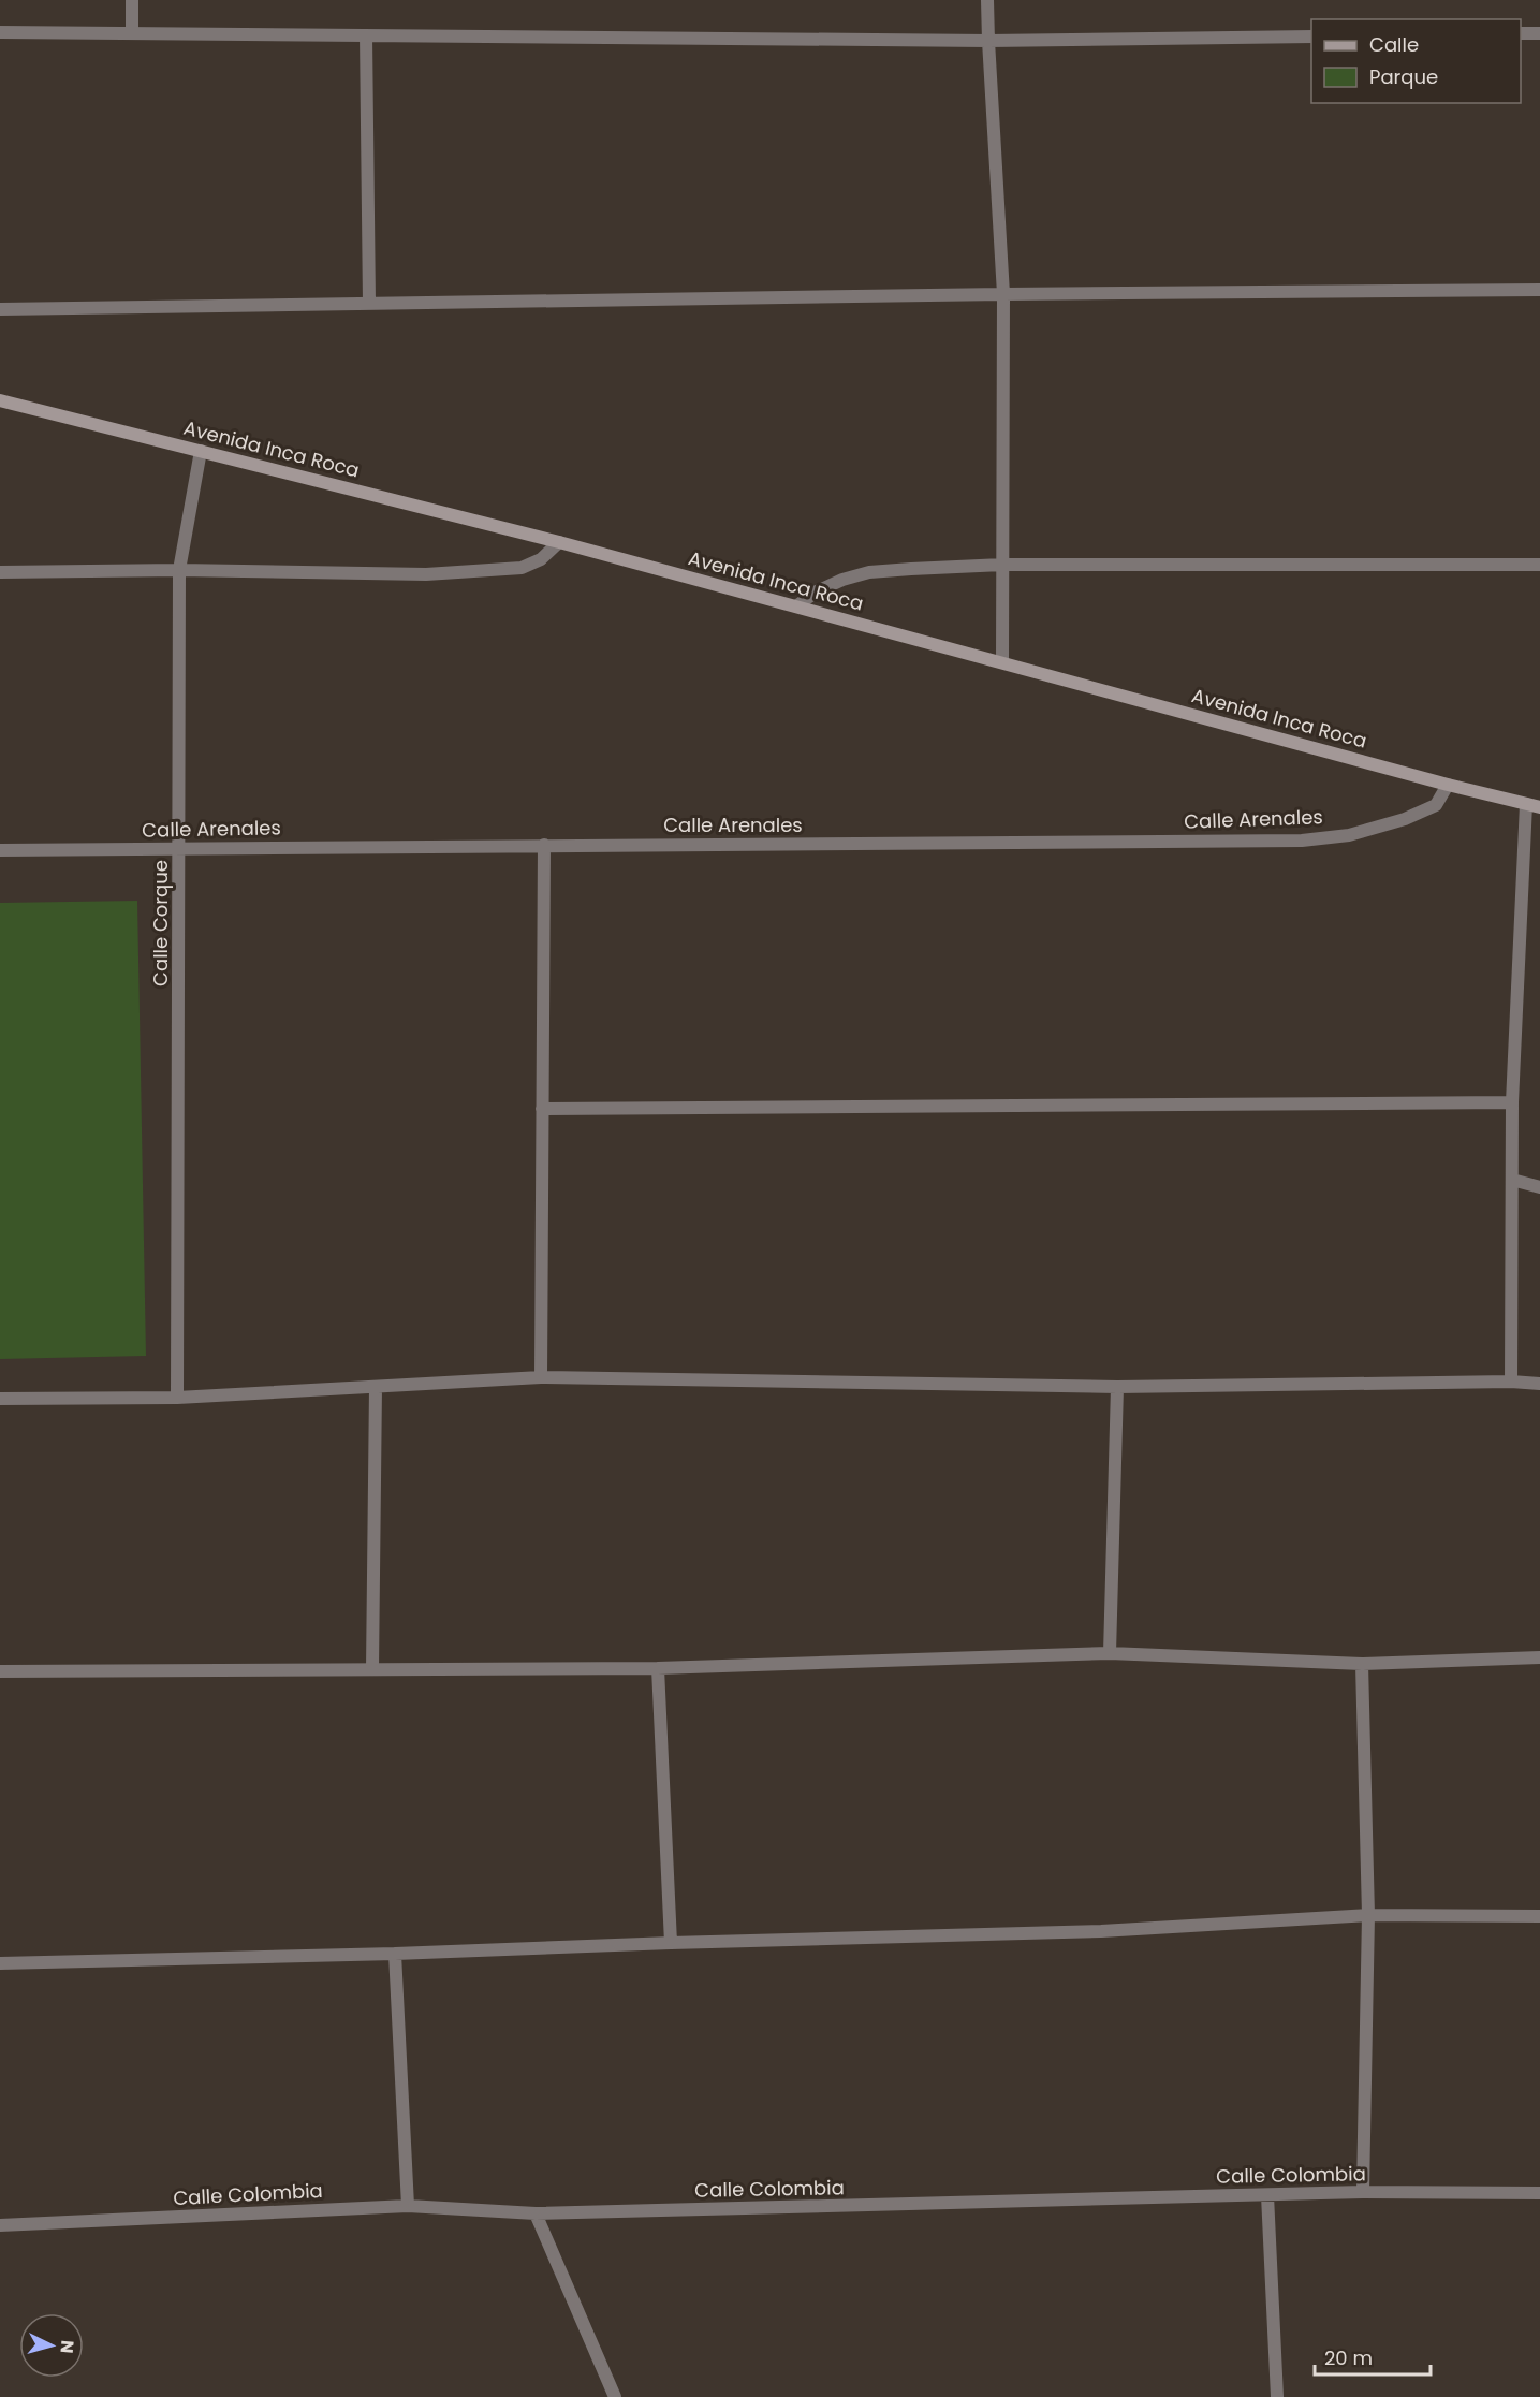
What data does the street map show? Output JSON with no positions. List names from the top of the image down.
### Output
{
  "streets": {
    "street": [
      "Avenida Inca Roca",
      "Calle Arenales",
      "Calle Corque",
      "Calle Colombia"
    ]
  },
  "crossings": [
    ["Avenida Inca Roca", "Calle Arenales"],
    ["Avenida Inca Roca", "Calle Corque"],
    ["Calle Arenales", "Calle Corque"]
  ],
  "legend": ["Calle", "Parque"],
  "scale_bar": "20 m",
  "north": "right"
}
